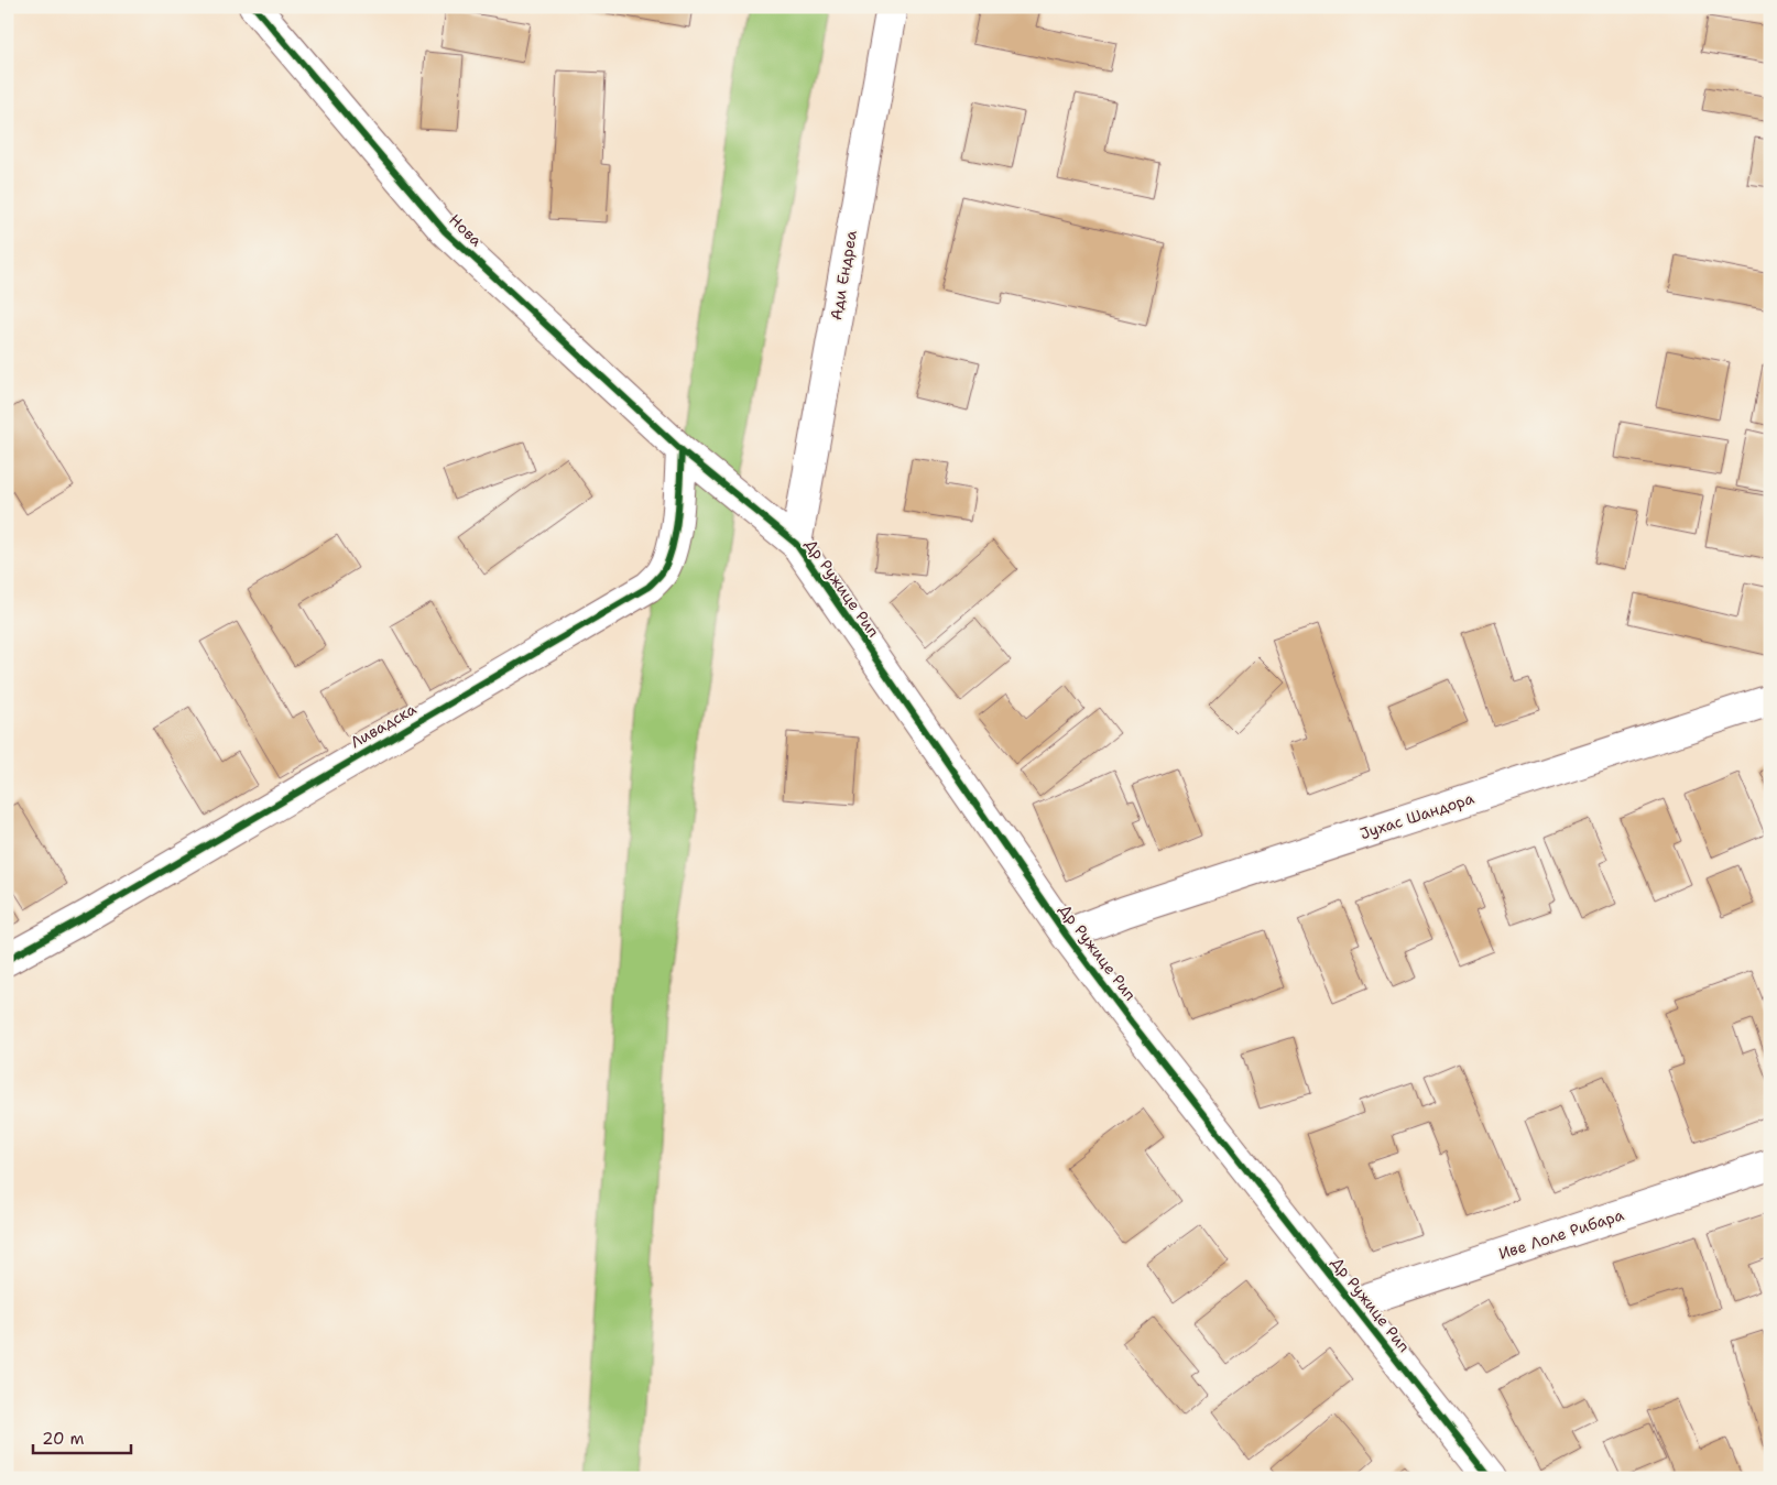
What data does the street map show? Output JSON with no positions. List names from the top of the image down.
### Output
{
  "streets": {
    "street": [
      "Нова",
      "Ади Ендреа",
      "Др Ружице Рип",
      "Ливадска",
      "Јухас Шандора",
      "Иве Лоле Рибара"
    ]
  },
  "crossings": [
    ["Нова", "Др Ружице Рип"],
    ["Нова", "Ливадска"],
    ["Ади Ендреа", "Др Ружице Рип"],
    ["Др Ружице Рип", "Ливадска"],
    ["Др Ружице Рип", "Јухас Шандора"],
    ["Др Ружице Рип", "Иве Лоле Рибара"]
  ],
  "scale_bar": "20 m"
}
